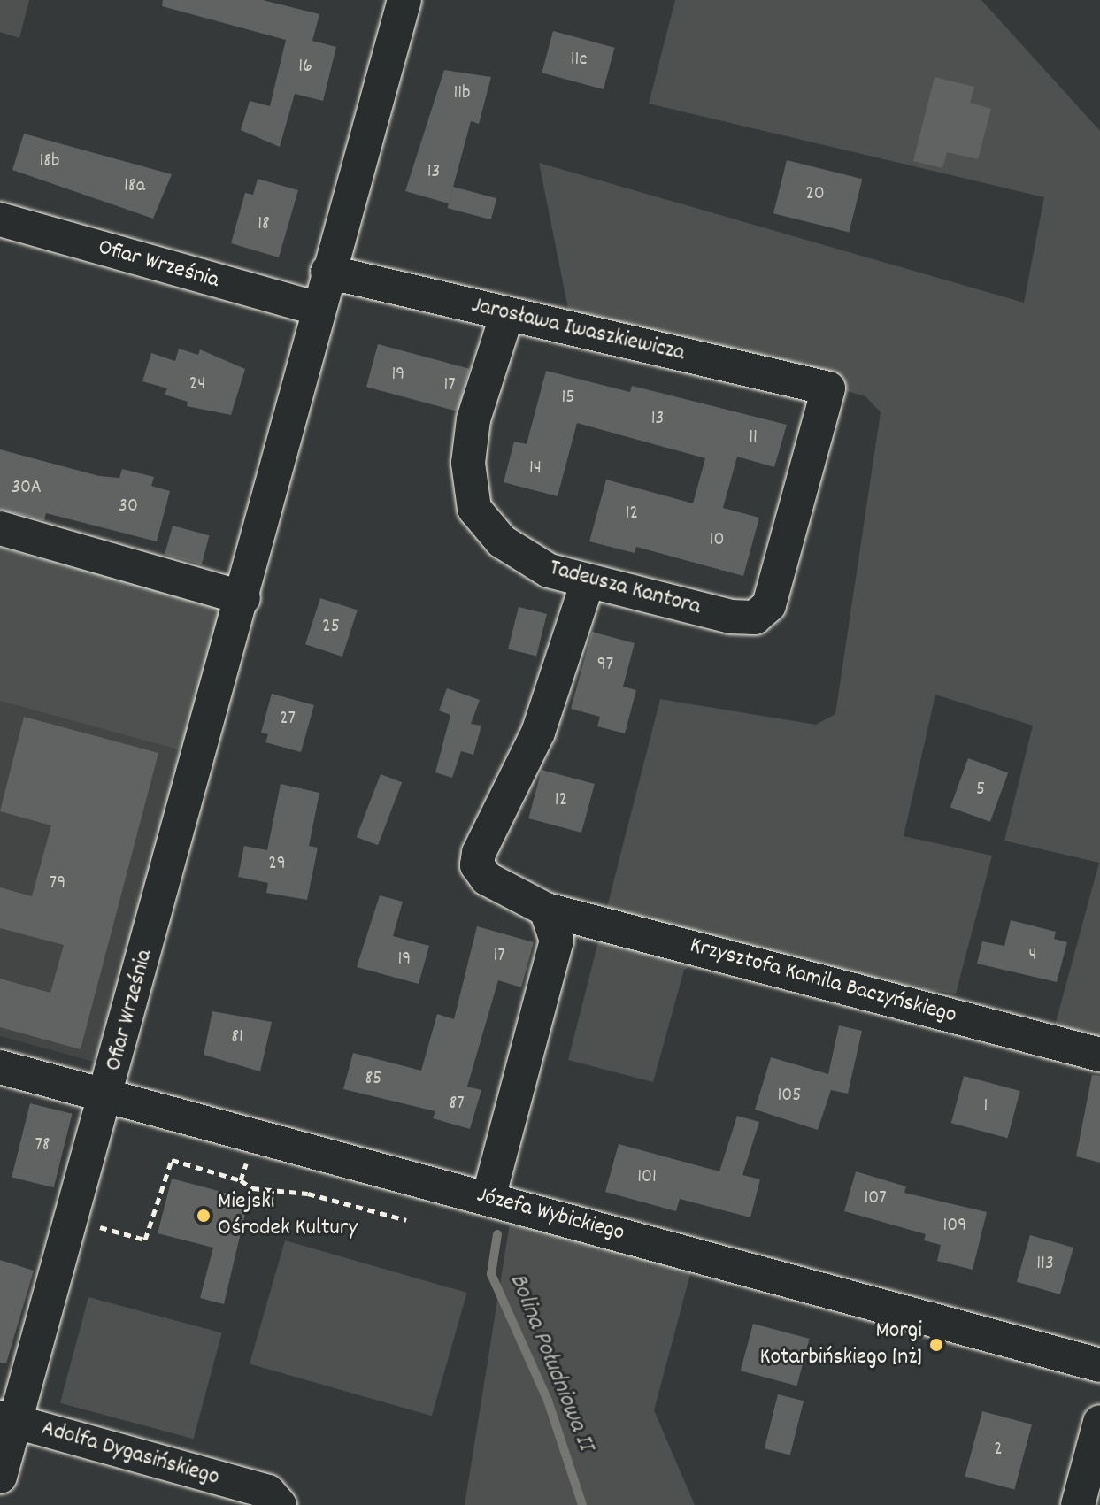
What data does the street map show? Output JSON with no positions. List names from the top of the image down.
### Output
{
  "streets": {
    "street": [
      "Ofiar Września",
      "Jarosława Iwaszkiewicza",
      "Tadeusza Kantora",
      "Krzysztofa Kamila Baczyńskiego",
      "Józefa Wybickiego",
      "Adolfa Dygasińskiego"
    ]
  },
  "crossings": [
    ["Ofiar Września", "Jarosława Iwaszkiewicza"],
    ["Ofiar Września", "Józefa Wybickiego"],
    ["Ofiar Września", "Adolfa Dygasińskiego"],
    ["Jarosława Iwaszkiewicza", "Tadeusza Kantora"],
    ["Tadeusza Kantora", "Krzysztofa Kamila Baczyńskiego"]
  ],
  "water": ["Bolina Południowa II"],
  "places": ["Miejski Ośrodek Kultury", "Morgi Kotarbińskiego [nż]"],
  "house_numbers": [
    "11c",
    "16",
    "11b",
    "18b",
    "13",
    "18a",
    "20",
    "18",
    "19",
    "24",
    "17",
    "15",
    "13",
    "11",
    "14",
    "30A",
    "30",
    "12",
    "10",
    "25",
    "97",
    "27",
    "5",
    "12",
    "29",
    "79",
    "4",
    "17",
    "19",
    "81",
    "85",
    "105",
    "87",
    "1",
    "78",
    "101",
    "107",
    "109",
    "113",
    "2"
  ]
}
